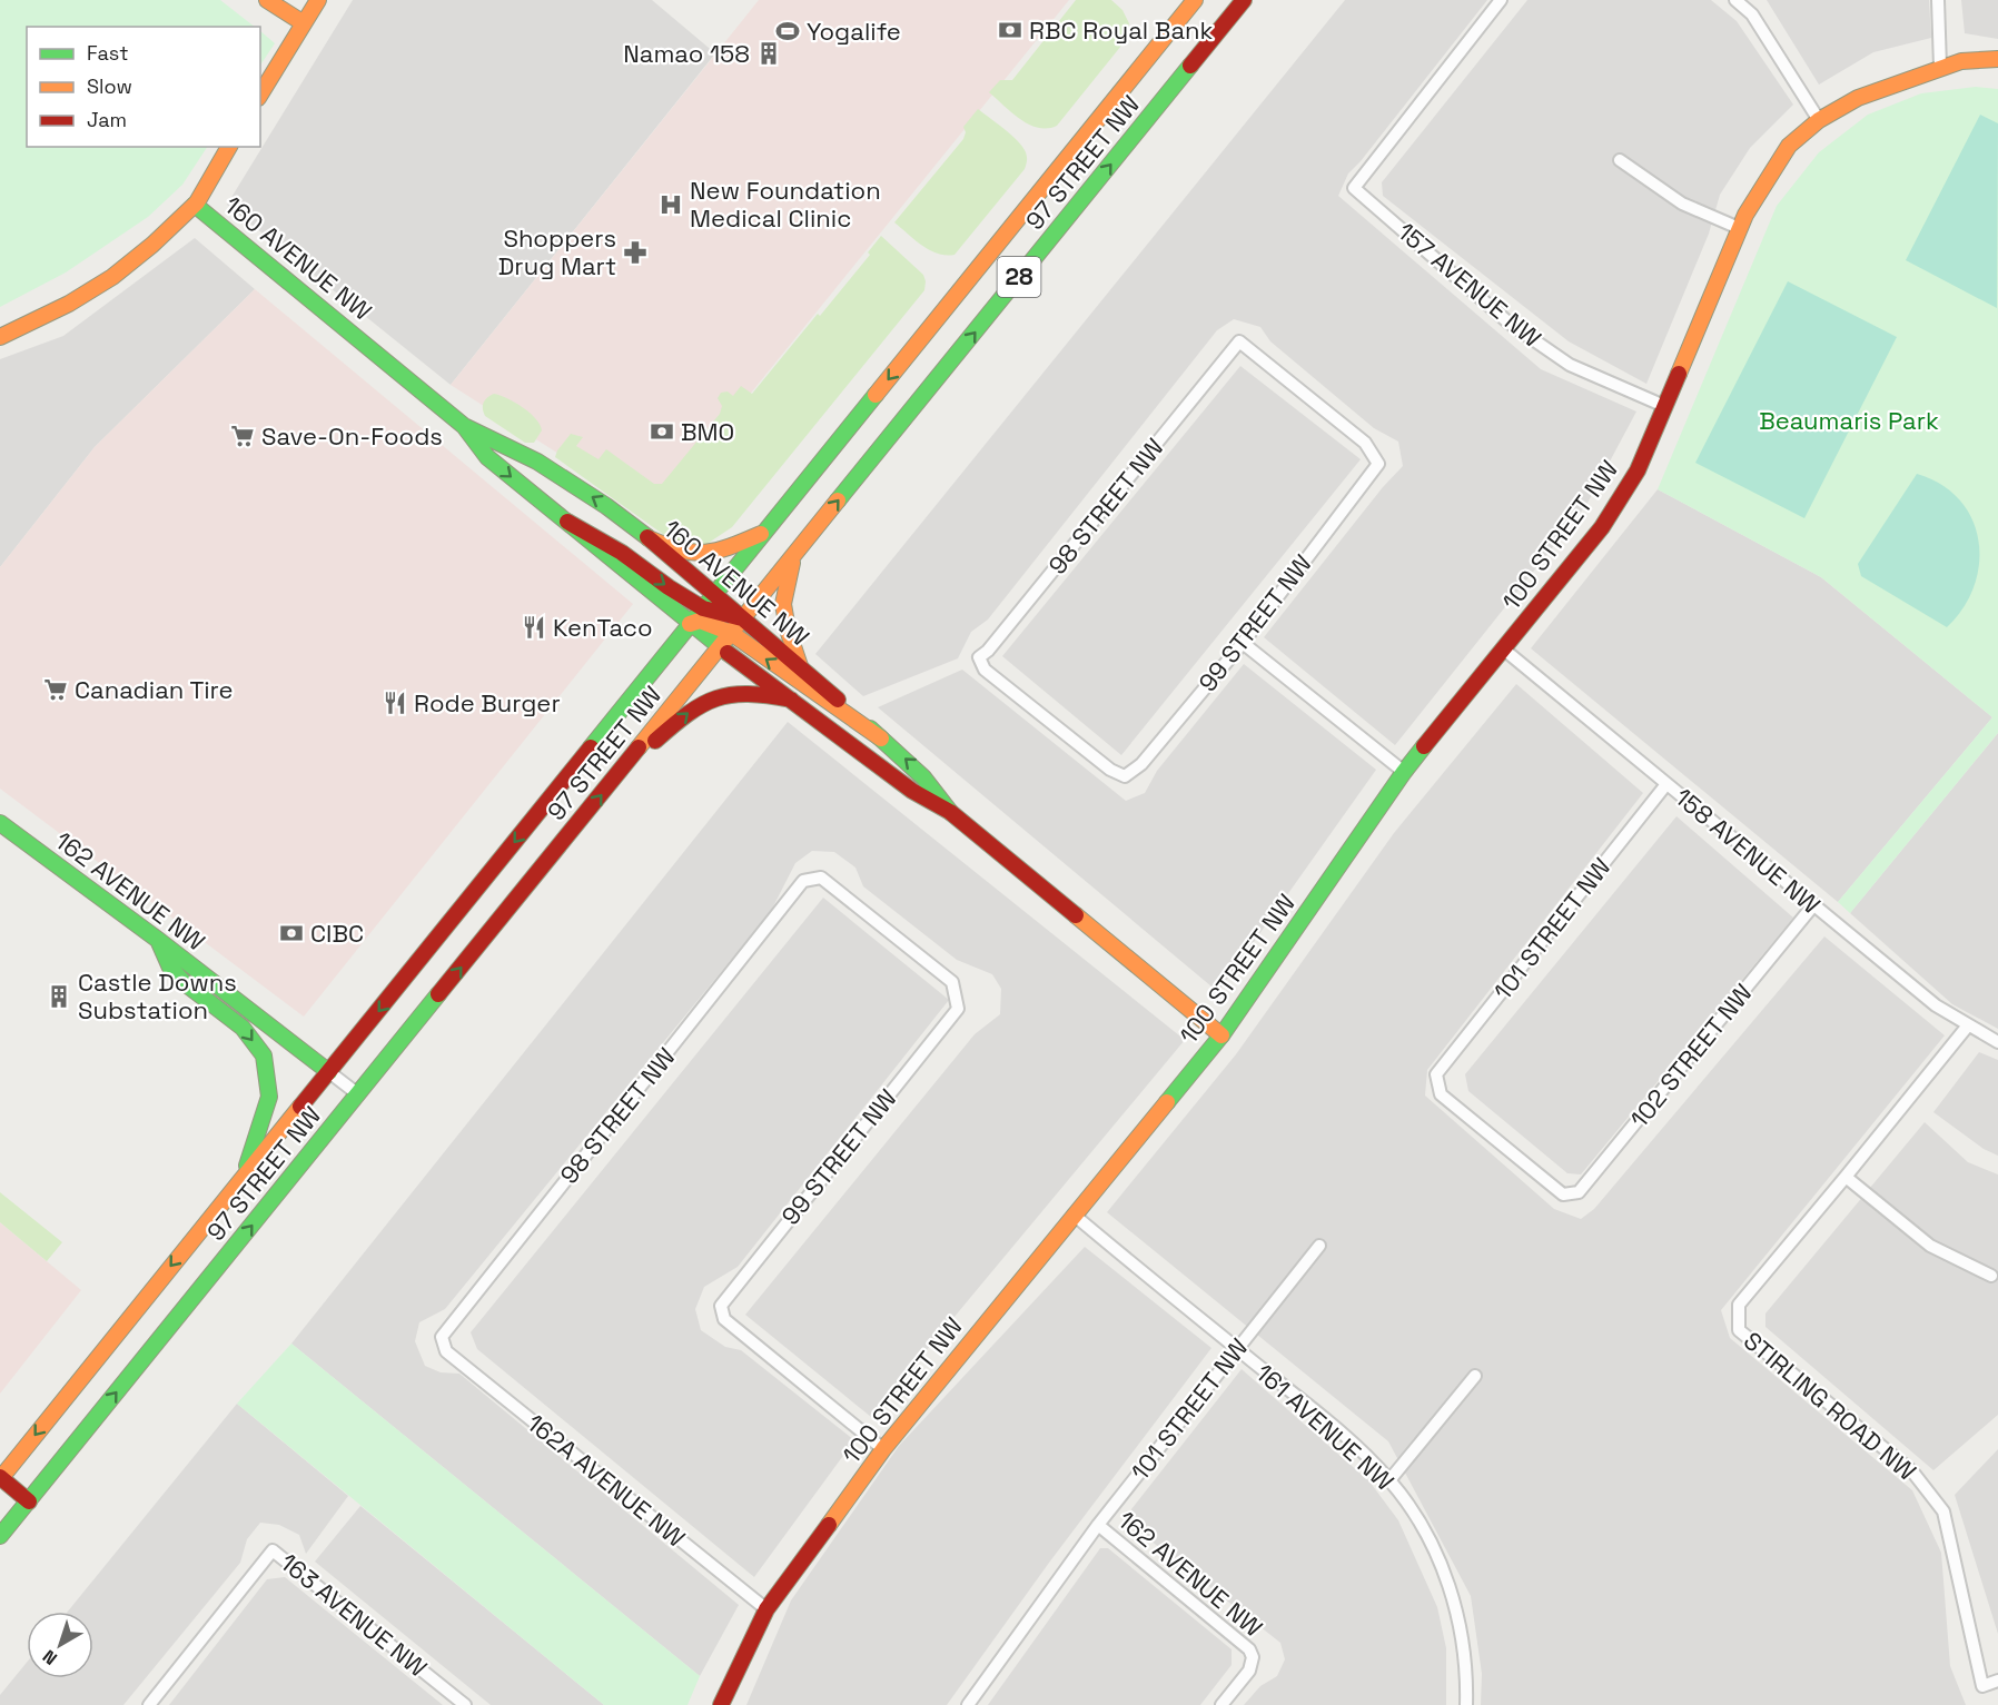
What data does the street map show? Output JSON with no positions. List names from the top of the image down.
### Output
{
  "streets": {
    "main road": [
      "97 STREET NW",
      "160 AVENUE NW",
      "28",
      "100 STREET NW",
      "162 AVENUE NW"
    ],
    "street": [
      "157 AVENUE NW",
      "98 STREET NW",
      "99 STREET NW",
      "158 AVENUE NW",
      "101 STREET NW",
      "102 STREET NW",
      "STIRLING ROAD NW",
      "161 AVENUE NW",
      "162A AVENUE NW",
      "163 AVENUE NW"
    ]
  },
  "crossings": [
    ["97 STREET NW", "160 AVENUE NW"],
    ["97 STREET NW", "162 AVENUE NW"],
    ["160 AVENUE NW", "100 STREET NW"],
    ["157 AVENUE NW", "100 STREET NW"],
    ["98 STREET NW", "99 STREET NW"],
    ["98 STREET NW", "162A AVENUE NW"],
    ["100 STREET NW", "99 STREET NW"],
    ["100 STREET NW", "158 AVENUE NW"],
    ["100 STREET NW", "161 AVENUE NW"],
    ["100 STREET NW", "162A AVENUE NW"],
    ["158 AVENUE NW", "101 STREET NW"],
    ["158 AVENUE NW", "102 STREET NW"],
    ["158 AVENUE NW", "STIRLING ROAD NW"],
    ["162 AVENUE NW", "101 STREET NW"],
    ["101 STREET NW", "102 STREET NW"],
    ["101 STREET NW", "161 AVENUE NW"]
  ],
  "parks": ["Beaumaris Park"],
  "places": {
    "bank": ["RBC Royal Bank", "BMO", "CIBC"],
    "sports": ["Yogalife"],
    "building": ["Namao 158", "Castle Downs Substation"],
    "hospital": ["New Foundation Medical Clinic"],
    "pharmacy": ["Shoppers Drug Mart"],
    "supermarket": ["Save-On-Foods", "Canadian Tire"],
    "restaurant": ["KenTaco", "Rode Burger"]
  },
  "legend": ["Fast", "Slow", "Jam"],
  "north": "bottom left"
}
